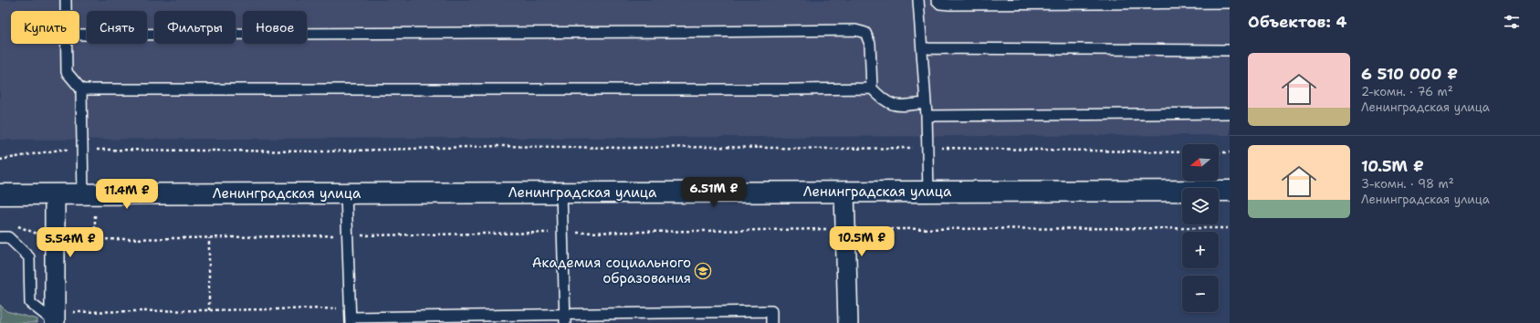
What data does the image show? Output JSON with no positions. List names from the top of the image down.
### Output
{
  "streets": {
    "main road": ["Ленинградская улица"]
  },
  "places": {
    "school or university": ["Академия социального образования"]
  },
  "north": "left",
  "page": {
    "heading": "Объектов: 4",
    "chip": [
      "Купить",
      "Снять",
      "Фильтры",
      "Новое"
    ],
    "list": [
      {
        "name": "6 510 000 ₽",
        "note": "2-комн. · 76 m² · Ленинградская улица"
      },
      {
        "name": "10.5M ₽",
        "note": "3-комн. · 98 m² · Ленинградская улица"
      }
    ],
    "map_buttons": ["+", "−"],
    "price": [
      "6.51M ₽",
      "11.4M ₽",
      "10.5M ₽",
      "5.54M ₽"
    ]
  }
}
